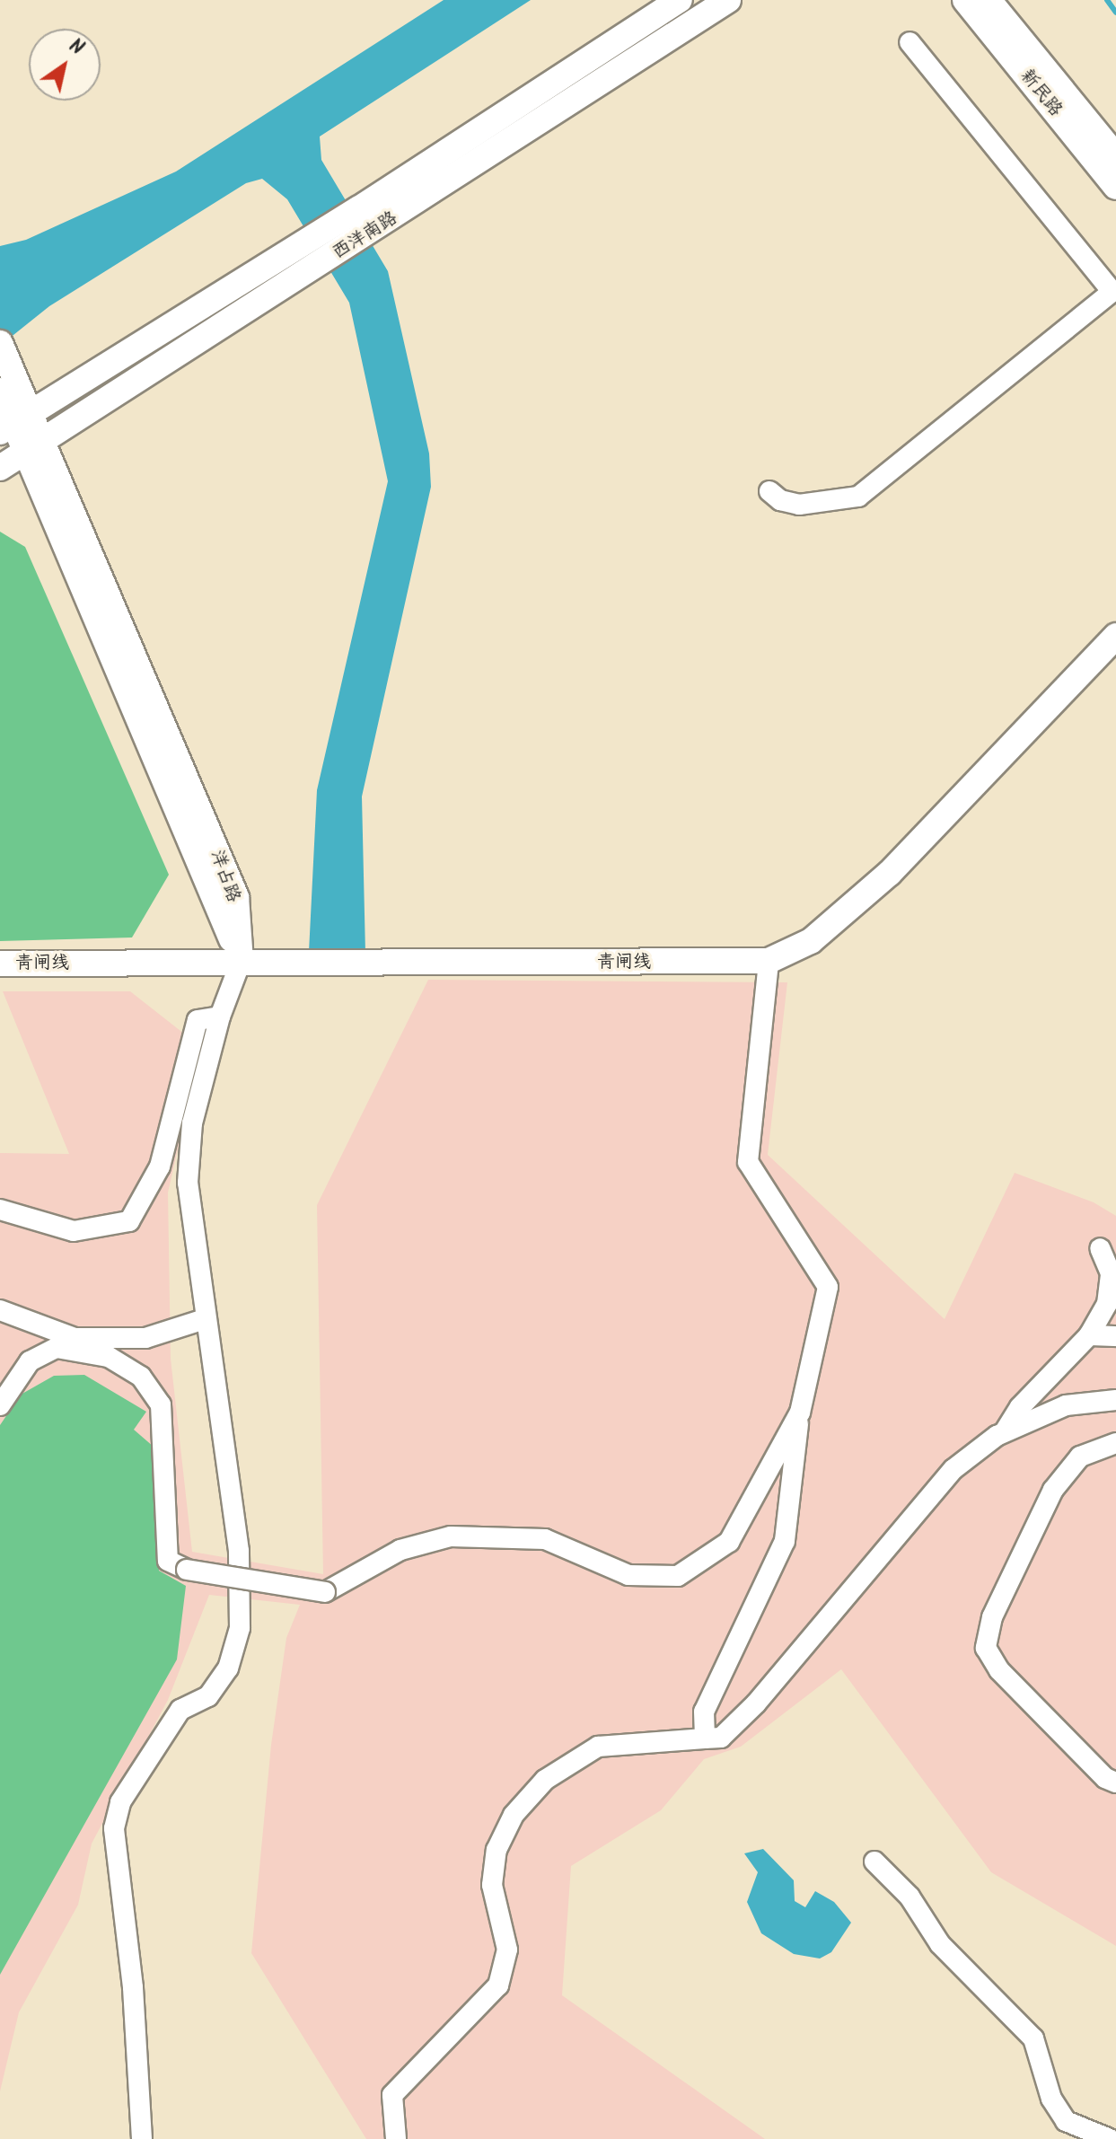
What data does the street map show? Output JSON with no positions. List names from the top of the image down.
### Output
{
  "streets": {
    "main road": [
      "新民路",
      "西洋南路",
      "洋占路",
      "青闸线"
    ]
  },
  "crossings": [
    ["西洋南路", "洋占路"],
    ["洋占路", "青闸线"]
  ],
  "north": "top right"
}
